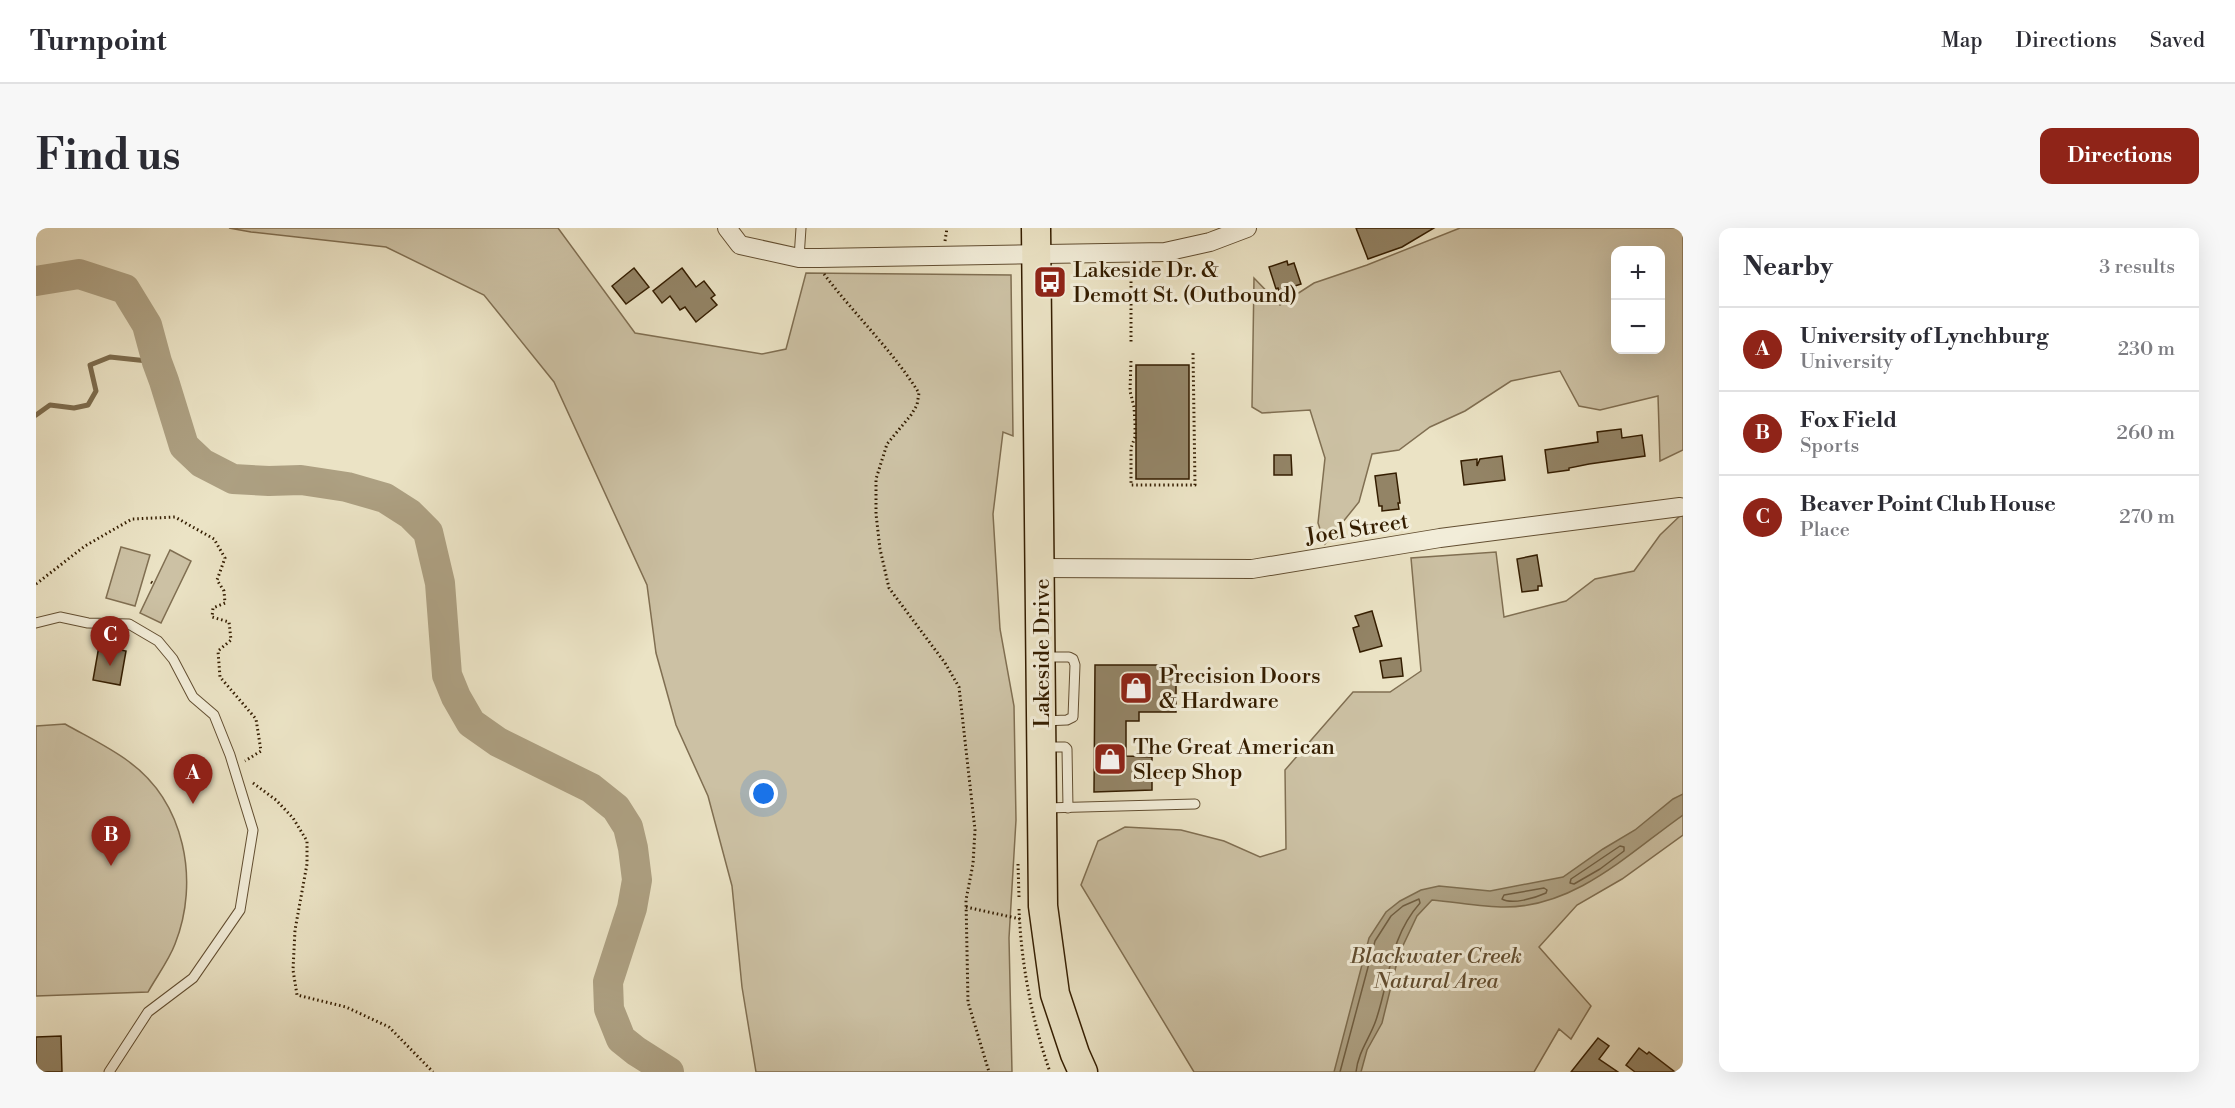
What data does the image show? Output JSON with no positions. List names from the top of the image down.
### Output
{
  "streets": {
    "main road": ["Lakeside Drive"],
    "street": ["Joel Street"]
  },
  "crossings": [
    ["Joel Street", "Lakeside Drive"]
  ],
  "parks": ["Blackwater Creek Natural Area"],
  "places": {
    "bus stop": ["Lakeside Dr. & Demott St. (Outbound)"],
    "shop": ["Precision Doors & Hardware", "The Great American Sleep Shop"]
  },
  "page": {
    "header": "Turnpoint",
    "nav": ["Map", "Directions", "Saved"],
    "buttons": "Directions",
    "title": "Find us",
    "heading": ["Nearby", "3 results"],
    "map_buttons": ["+", "−"],
    "list": [
      {
        "mark": "A",
        "name": "University of Lynchburg",
        "note": "University",
        "value": "230 m"
      },
      {
        "mark": "B",
        "name": "Fox Field",
        "note": "Sports",
        "value": "260 m"
      },
      {
        "mark": "C",
        "name": "Beaver Point Club House",
        "note": "Place",
        "value": "270 m"
      }
    ],
    "pins": ["C", "A", "B"]
  }
}
